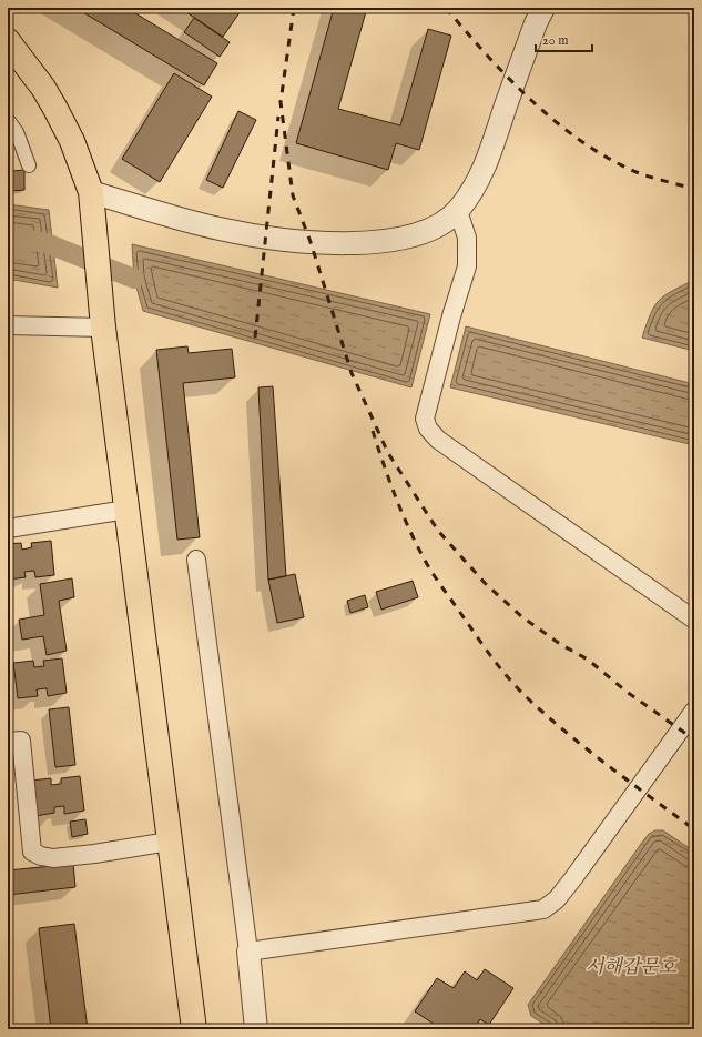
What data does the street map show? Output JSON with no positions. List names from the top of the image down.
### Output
{
  "water": ["서해갑문호"],
  "scale_bar": "20 m"
}
